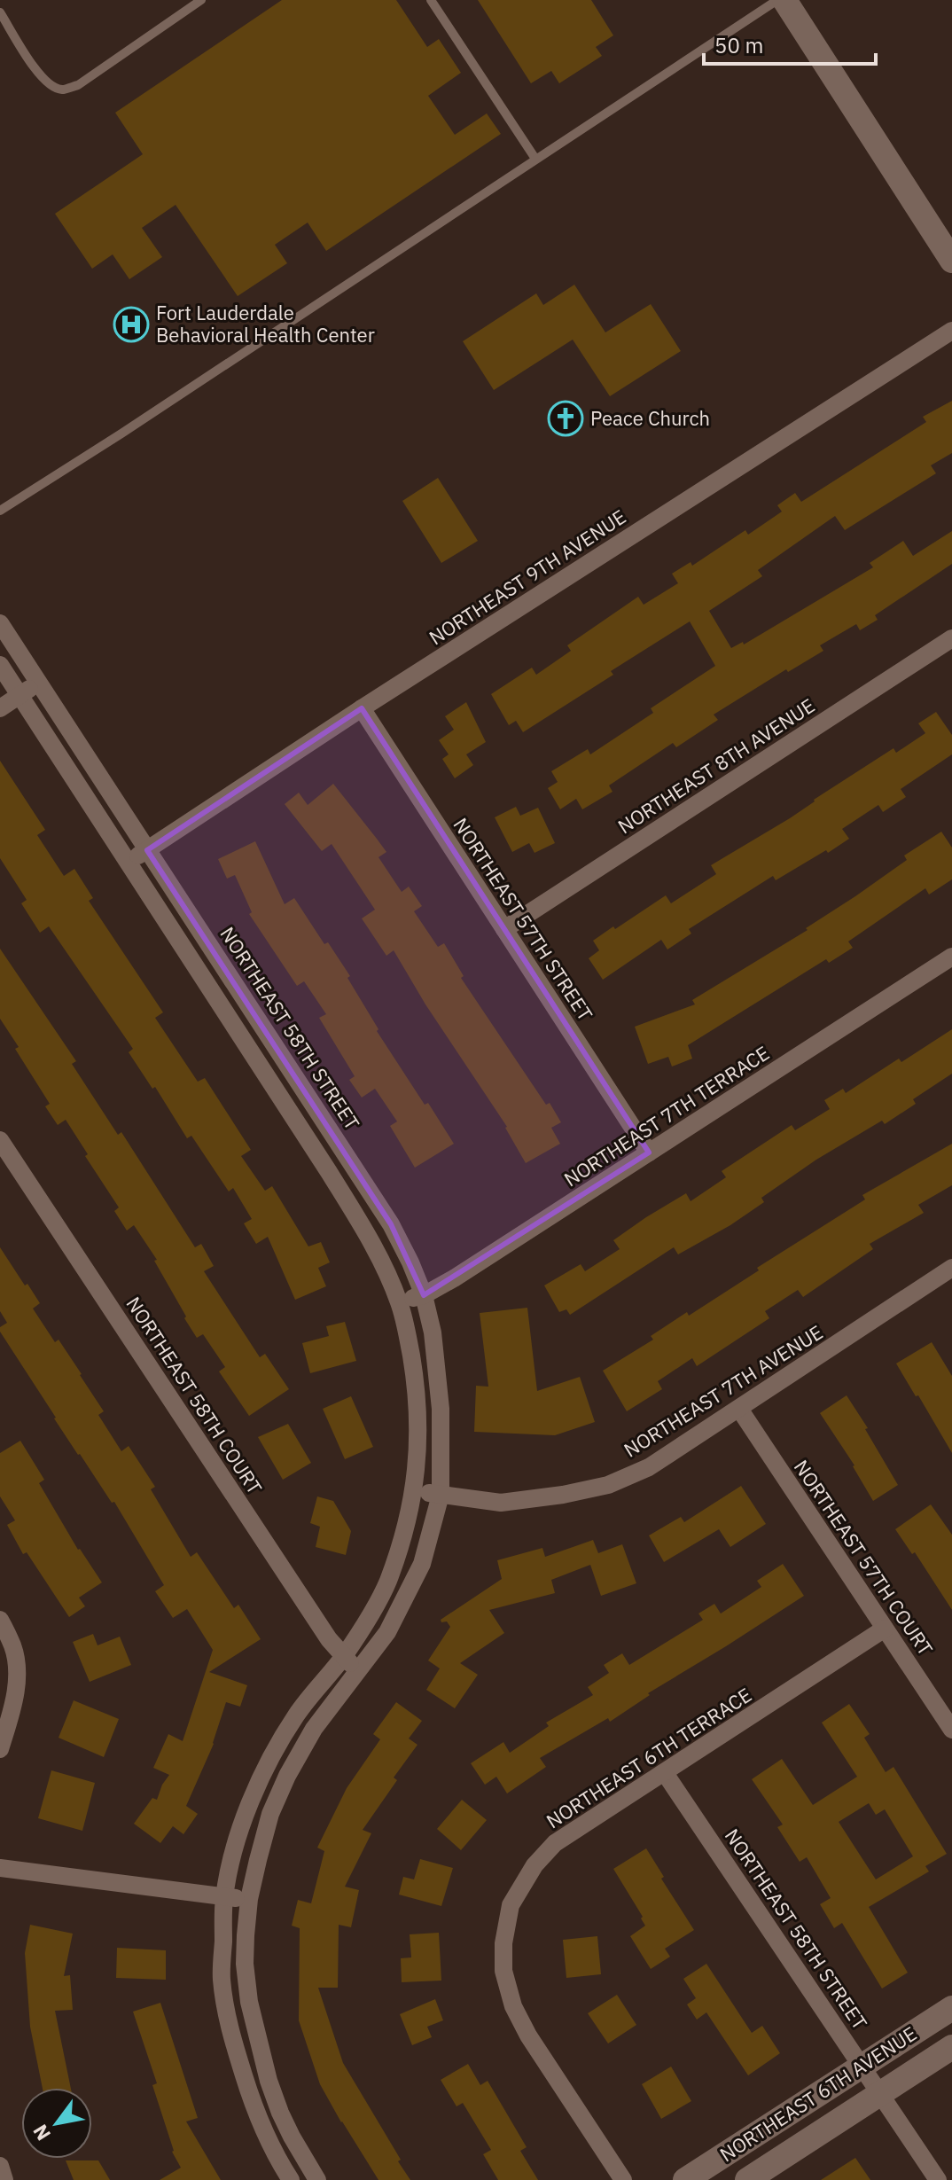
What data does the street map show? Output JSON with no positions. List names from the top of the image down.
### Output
{
  "streets": {
    "street": [
      "NORTHEAST 9TH AVENUE",
      "NORTHEAST 8TH AVENUE",
      "NORTHEAST 57TH STREET",
      "NORTHEAST 58TH STREET",
      "NORTHEAST 7TH TERRACE",
      "NORTHEAST 7TH AVENUE",
      "NORTHEAST 58TH COURT",
      "NORTHEAST 57TH COURT",
      "NORTHEAST 6TH TERRACE",
      "NORTHEAST 6TH AVENUE"
    ]
  },
  "crossings": [
    ["NORTHEAST 9TH AVENUE", "NORTHEAST 57TH STREET"],
    ["NORTHEAST 9TH AVENUE", "NORTHEAST 58TH STREET"],
    ["NORTHEAST 8TH AVENUE", "NORTHEAST 57TH STREET"],
    ["NORTHEAST 57TH STREET", "NORTHEAST 7TH TERRACE"],
    ["NORTHEAST 58TH STREET", "NORTHEAST 7TH TERRACE"],
    ["NORTHEAST 58TH STREET", "NORTHEAST 7TH AVENUE"],
    ["NORTHEAST 58TH STREET", "NORTHEAST 58TH COURT"],
    ["NORTHEAST 58TH STREET", "NORTHEAST 6TH TERRACE"],
    ["NORTHEAST 58TH STREET", "NORTHEAST 6TH AVENUE"],
    ["NORTHEAST 7TH AVENUE", "NORTHEAST 57TH COURT"],
    ["NORTHEAST 57TH COURT", "NORTHEAST 6TH TERRACE"]
  ],
  "places": {
    "hospital": ["Fort Lauderdale Behavioral Health Center"],
    "church": ["Peace Church"]
  },
  "scale_bar": "50 m",
  "north": "bottom left"
}
